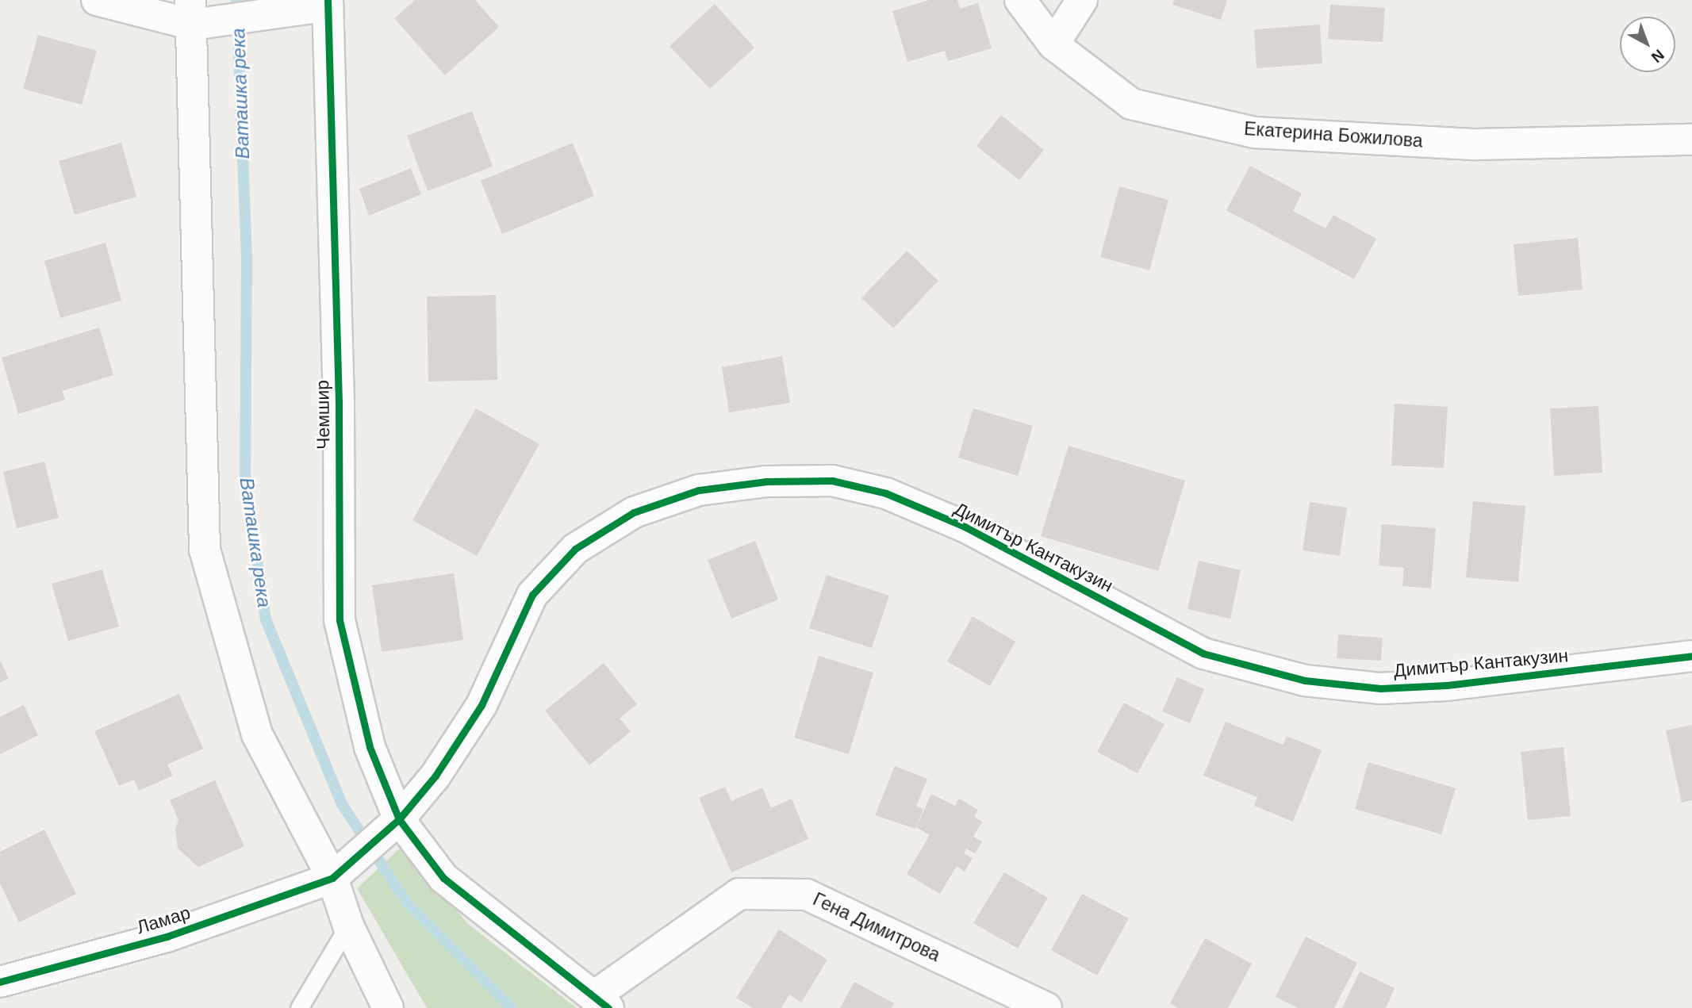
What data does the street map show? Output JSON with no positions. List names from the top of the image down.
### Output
{
  "streets": {
    "street": [
      "Екатерина Божилова",
      "Чемшир",
      "Димитър Кантакузин",
      "Ламар",
      "Гена Димитрова"
    ]
  },
  "crossings": [
    ["Чемшир", "Димитър Кантакузин"],
    ["Чемшир", "Гена Димитрова"],
    ["Димитър Кантакузин", "Ламар"]
  ],
  "water": ["Ваташка река"],
  "north": "bottom right"
}
